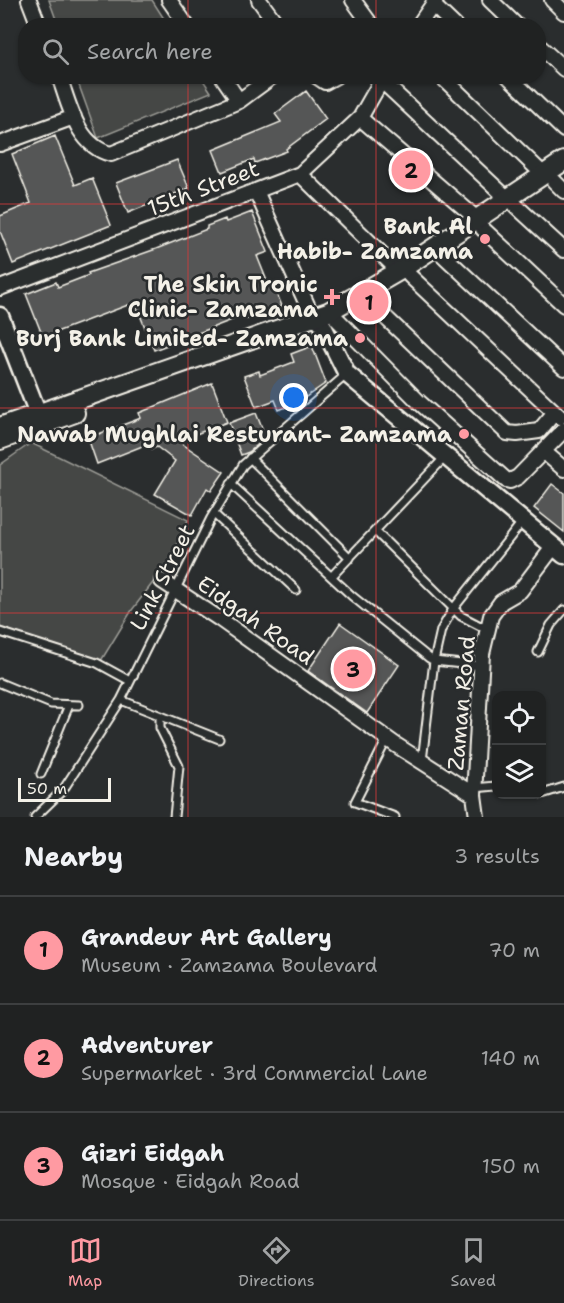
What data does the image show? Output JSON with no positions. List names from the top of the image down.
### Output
{
  "streets": {
    "street": ["15th Street", "Eidgah Road", "Zaman Road"],
    "lane": ["Link Street"]
  },
  "crossings": [
    ["Link Street", "Eidgah Road"],
    ["Eidgah Road", "Zaman Road"]
  ],
  "places": {
    "other": ["Bank Al Habib- Zamzama", "Burj Bank Limited- Zamzama", "Nawab Mughlai Resturant- Zamzama"],
    "health": ["The Skin Tronic Clinic- Zamzama"]
  },
  "scale_bar": "50 m",
  "page": {
    "search": "Search here",
    "pins": ["2", "1", "3"],
    "scale": "50 m",
    "heading": ["Nearby", "3 results"],
    "list": [
      {
        "mark": "1",
        "name": "Grandeur Art Gallery",
        "note": "Museum · Zamzama Boulevard",
        "value": "70 m"
      },
      {
        "mark": "2",
        "name": "Adventurer",
        "note": "Supermarket · 3rd Commercial Lane",
        "value": "140 m"
      },
      {
        "mark": "3",
        "name": "Gizri Eidgah",
        "note": "Mosque · Eidgah Road",
        "value": "150 m"
      }
    ],
    "nav": ["Map", "Directions", "Saved"]
  }
}
